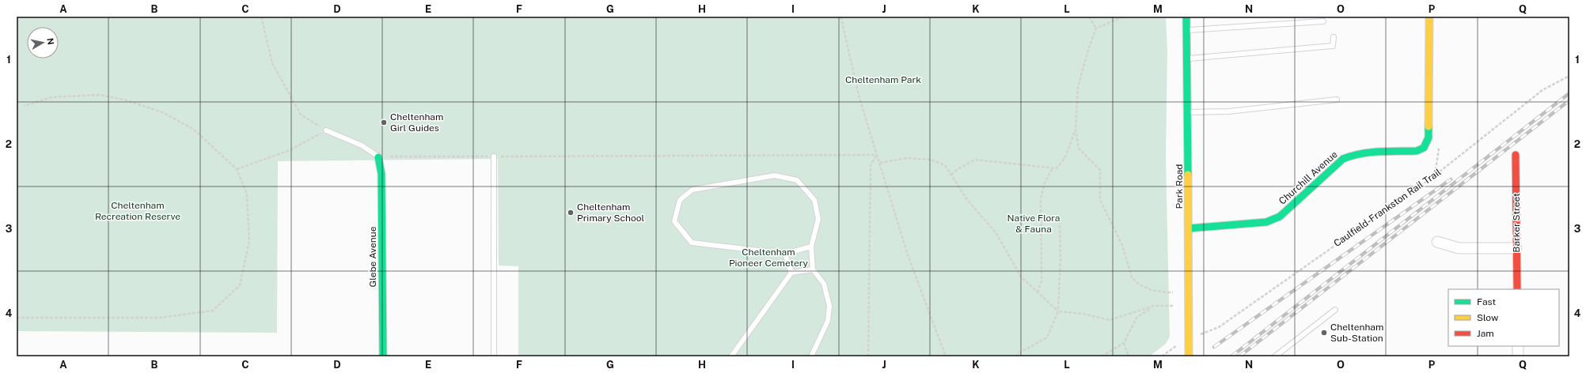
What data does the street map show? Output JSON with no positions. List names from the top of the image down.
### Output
{
  "streets": {
    "street": [
      "Churchill Avenue",
      "Park Road",
      "Barker Street",
      "Glebe Avenue"
    ],
    "path": ["Caulfield-Frankston Rail Trail"]
  },
  "crossings": [
    ["Churchill Avenue", "Park Road"]
  ],
  "parks": [
    "Cheltenham Park",
    "Cheltenham Recreation Reserve",
    "Native Flora & Fauna",
    "Cheltenham Pioneer Cemetery"
  ],
  "places": ["Cheltenham Girl Guides", "Cheltenham Primary School", "Cheltenham Sub-Station"],
  "legend": ["Fast", "Slow", "Jam"],
  "north": "right",
  "grid": {
    "columns": [
      "A",
      "B",
      "C",
      "D",
      "E",
      "F",
      "G",
      "H",
      "I",
      "J",
      "K",
      "L",
      "M",
      "N",
      "O",
      "P",
      "Q"
    ],
    "rows": [
      "1",
      "2",
      "3",
      "4"
    ]
  }
}
